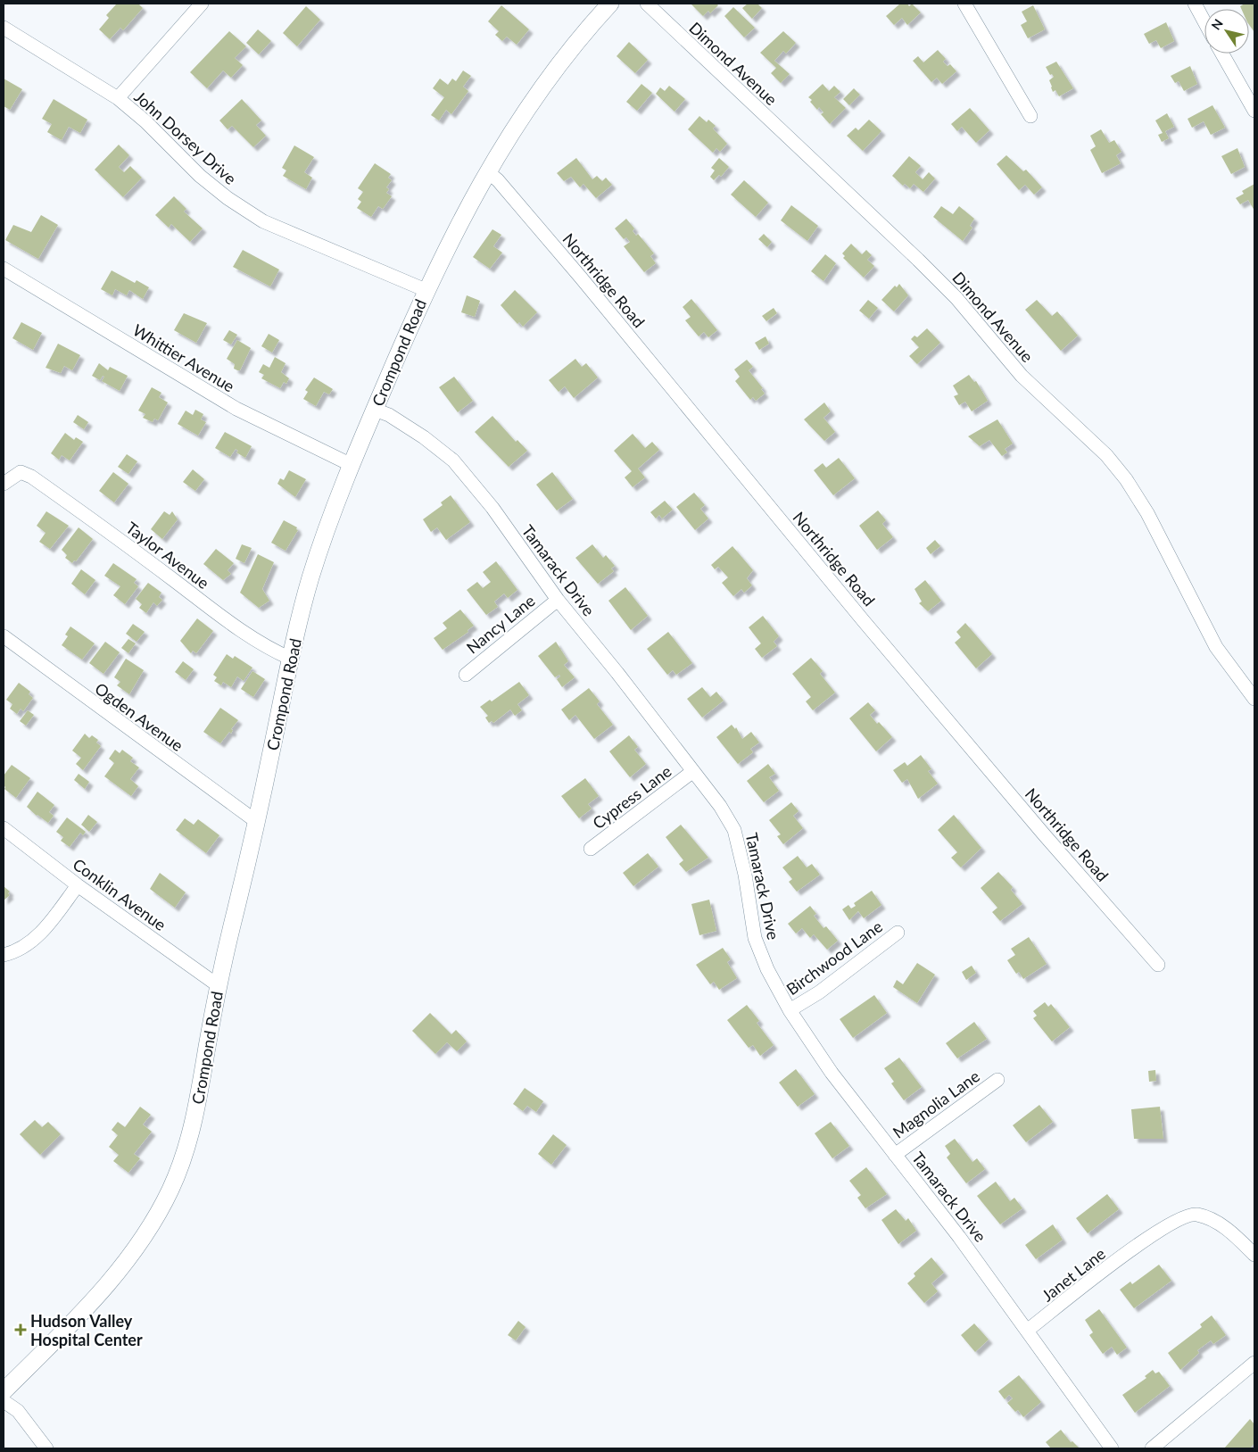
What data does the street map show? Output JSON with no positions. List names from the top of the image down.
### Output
{
  "streets": {
    "main road": ["Crompond Road"],
    "street": [
      "Dimond Avenue",
      "John Dorsey Drive",
      "Northridge Road",
      "Whittier Avenue",
      "Taylor Avenue",
      "Tamarack Drive",
      "Nancy Lane",
      "Ogden Avenue",
      "Cypress Lane",
      "Conklin Avenue",
      "Birchwood Lane",
      "Magnolia Lane",
      "Janet Lane"
    ]
  },
  "crossings": [
    ["John Dorsey Drive", "Crompond Road"],
    ["Northridge Road", "Crompond Road"],
    ["Crompond Road", "Whittier Avenue"],
    ["Crompond Road", "Taylor Avenue"],
    ["Crompond Road", "Tamarack Drive"],
    ["Crompond Road", "Ogden Avenue"],
    ["Crompond Road", "Conklin Avenue"],
    ["Tamarack Drive", "Nancy Lane"],
    ["Tamarack Drive", "Cypress Lane"],
    ["Tamarack Drive", "Birchwood Lane"],
    ["Tamarack Drive", "Magnolia Lane"],
    ["Tamarack Drive", "Janet Lane"]
  ],
  "places": {
    "health": ["Hudson Valley Hospital Center"]
  },
  "north": "top left"
}
